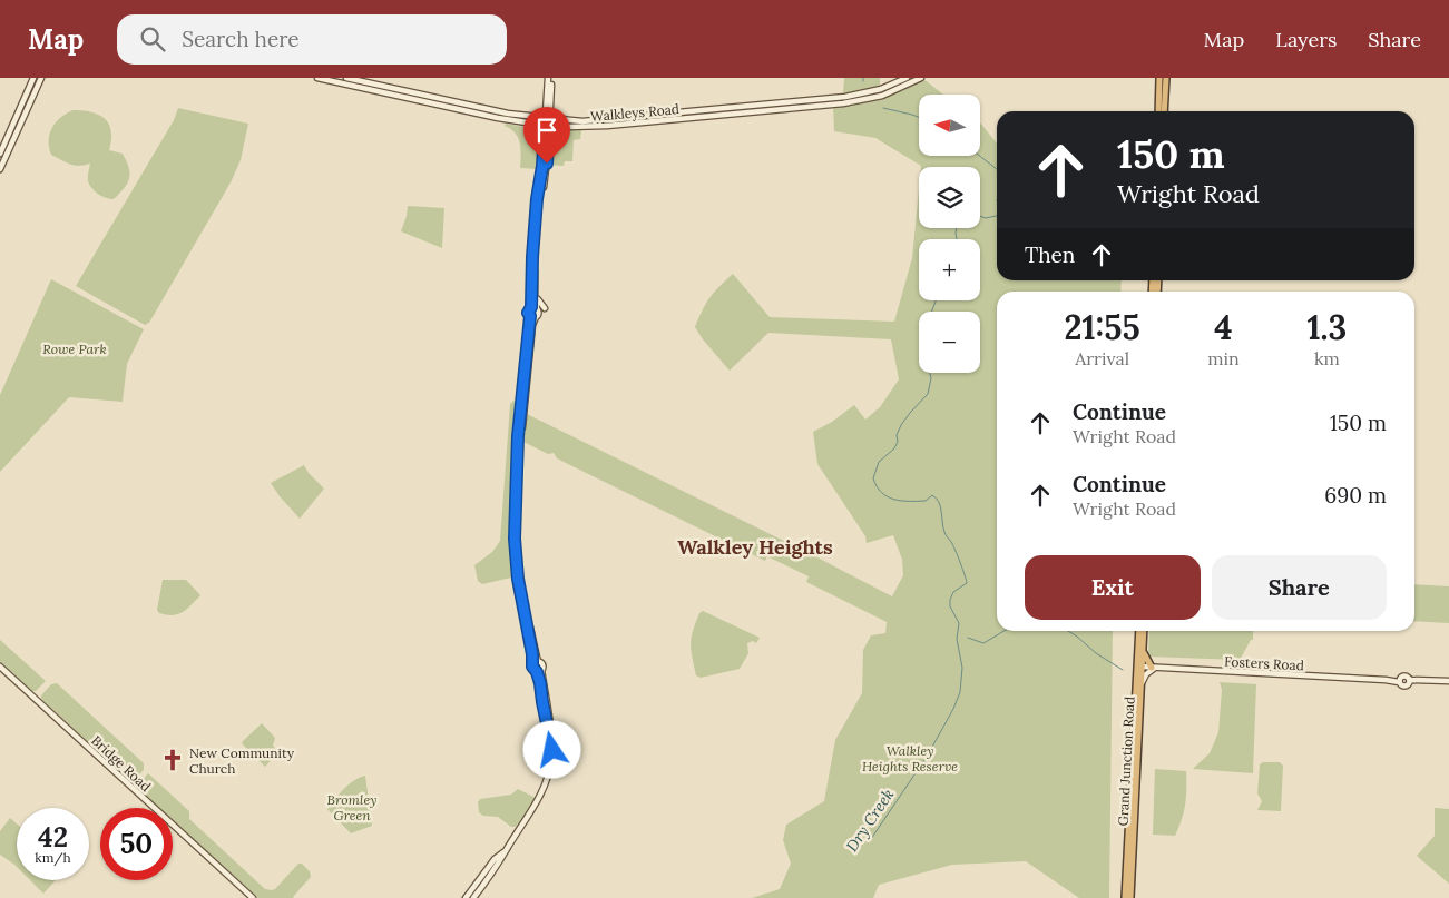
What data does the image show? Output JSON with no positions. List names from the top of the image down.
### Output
{
  "streets": {
    "highway": ["Grand Junction Road"],
    "main road": ["Walkleys Road", "Fosters Road", "Bridge Road"]
  },
  "crossings": [
    ["Fosters Road", "Grand Junction Road"]
  ],
  "districts": ["Walkley Heights"],
  "water": ["Dry Creek"],
  "parks": ["Rowe Park", "Walkley Heights Reserve", "Bromley Green"],
  "places": {
    "church": ["New Community Church"]
  },
  "north": "left",
  "page": {
    "header": "Map",
    "search": "Search here",
    "nav": ["Map", "Layers", "Share"],
    "map_buttons": ["+", "−"],
    "turn": ["150 m", "Wright Road"],
    "then": "Then",
    "eta": [
      "21:55",
      "Arrival",
      "4",
      "min",
      "1.3",
      "km"
    ],
    "list": [
      {
        "name": "Continue",
        "note": "Wright Road",
        "value": "150 m"
      },
      {
        "name": "Continue",
        "note": "Wright Road",
        "value": "690 m"
      }
    ],
    "buttons": ["Exit", "Share"],
    "speed": "42 km/h",
    "limit": "50"
  }
}
